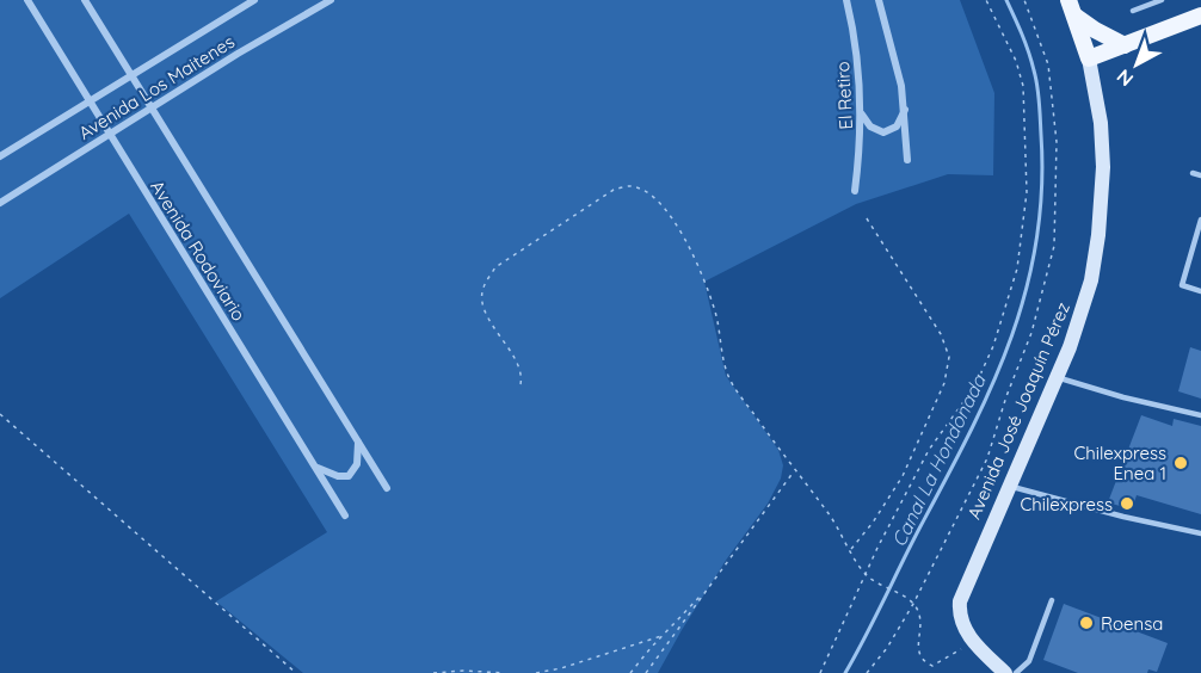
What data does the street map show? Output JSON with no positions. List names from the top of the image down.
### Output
{
  "streets": {
    "main road": ["Avenida José Joaquín Pérez"],
    "street": ["Avenida Los Maitenes", "El Retiro", "Avenida Rodoviario"]
  },
  "crossings": [
    ["Avenida Los Maitenes", "Avenida Rodoviario"]
  ],
  "water": ["Canal La Hondonada"],
  "places": ["Chilexpress Enea 1", "Chilexpress", "Roensa"],
  "north": "bottom left"
}
